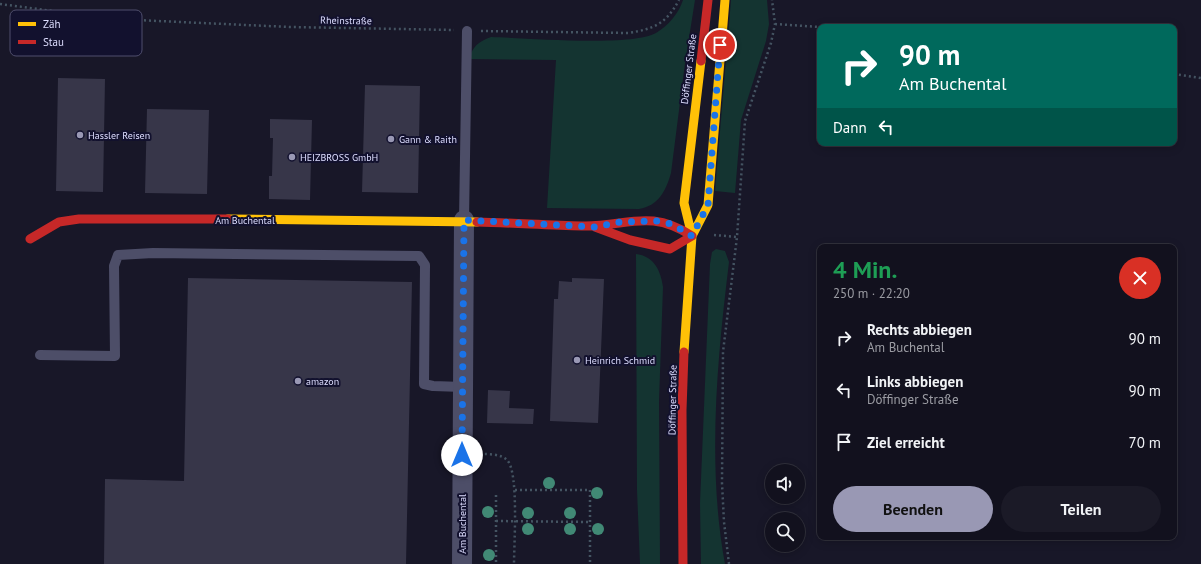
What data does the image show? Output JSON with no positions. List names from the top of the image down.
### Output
{
  "streets": {
    "main road": ["Döffinger Straße", "Am Buchental"],
    "path": ["Rheinstraße"]
  },
  "crossings": [
    ["Döffinger Straße", "Am Buchental"]
  ],
  "places": [
    "Hassler Reisen",
    "Gann & Raith",
    "HEIZBROSS GmbH",
    "Heinrich Schmid",
    "amazon"
  ],
  "legend": ["Zäh", "Stau"],
  "page": {
    "turn": ["90 m", "Am Buchental"],
    "then": "Dann",
    "heading": ["4 Min.", "250 m · 22:20"],
    "list": [
      {
        "name": "Rechts abbiegen",
        "note": "Am Buchental",
        "value": "90 m"
      },
      {
        "name": "Links abbiegen",
        "note": "Döffinger Straße",
        "value": "90 m"
      },
      {
        "name": "Ziel erreicht",
        "value": "70 m"
      }
    ],
    "buttons": ["Beenden", "Teilen"]
  }
}
